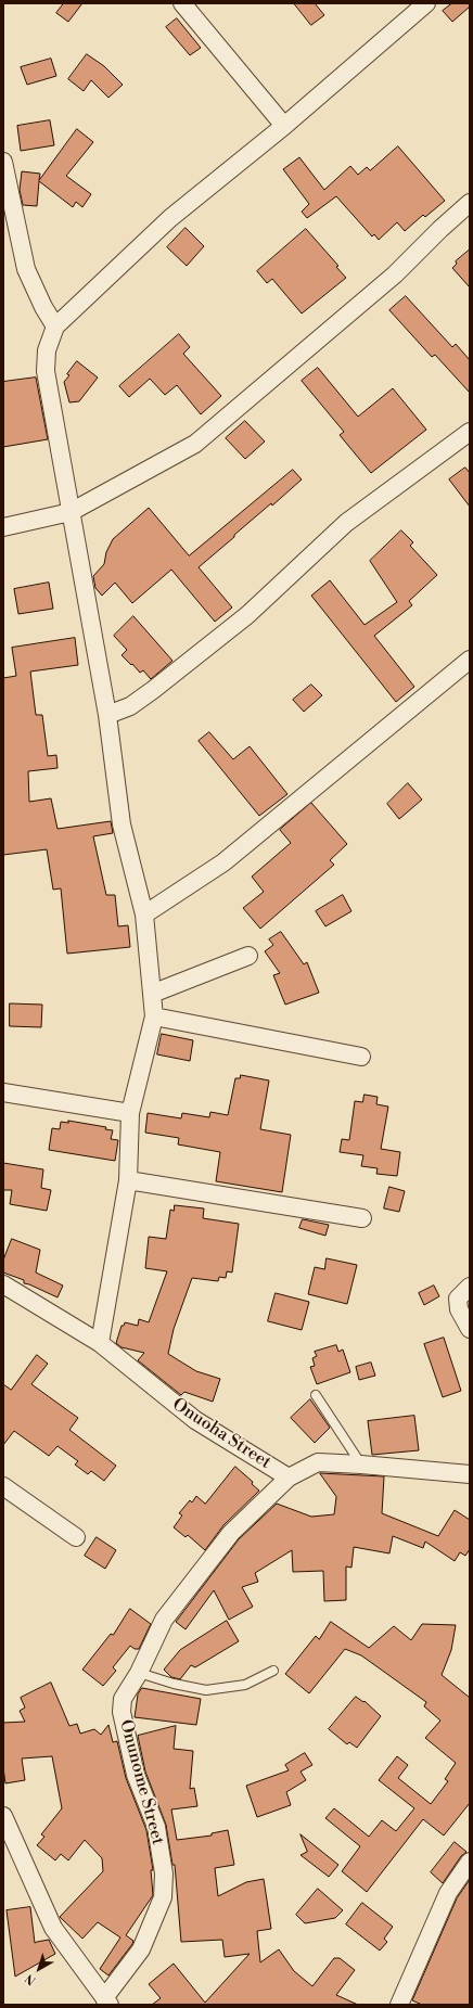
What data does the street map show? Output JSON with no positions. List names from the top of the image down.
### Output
{
  "streets": {
    "street": ["Onuoha Street", "Onunome Street"]
  },
  "crossings": [
    ["Onuoha Street", "Onunome Street"]
  ],
  "north": "bottom left"
}
